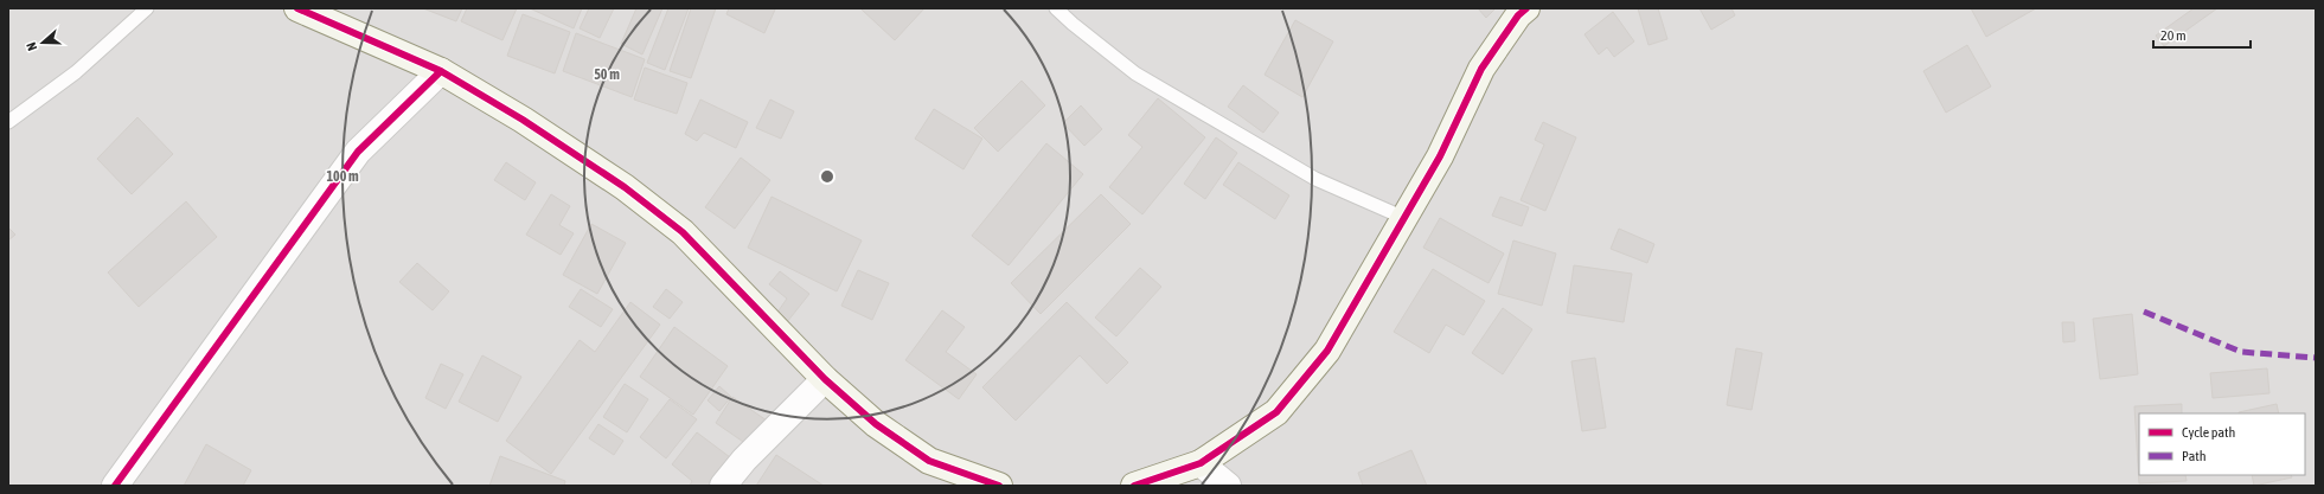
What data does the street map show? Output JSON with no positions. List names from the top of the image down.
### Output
{
  "legend": ["Cycle path", "Path"],
  "scale_bar": "20 m",
  "north": "left",
  "rings": ["50 m", "100 m"]
}
